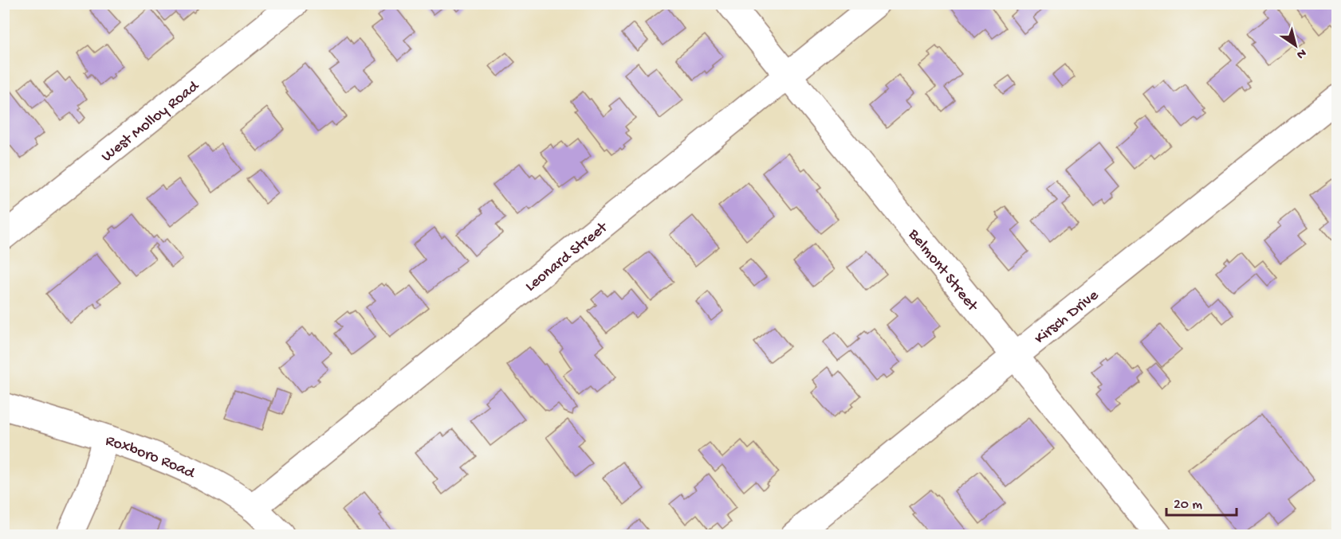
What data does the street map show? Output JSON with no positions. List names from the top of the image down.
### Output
{
  "streets": {
    "street": [
      "West Molloy Road",
      "Leonard Street",
      "Belmont Street",
      "Kirsch Drive",
      "Roxboro Road"
    ]
  },
  "crossings": [
    ["Leonard Street", "Belmont Street"],
    ["Leonard Street", "Roxboro Road"],
    ["Belmont Street", "Kirsch Drive"]
  ],
  "scale_bar": "20 m",
  "north": "bottom right"
}
